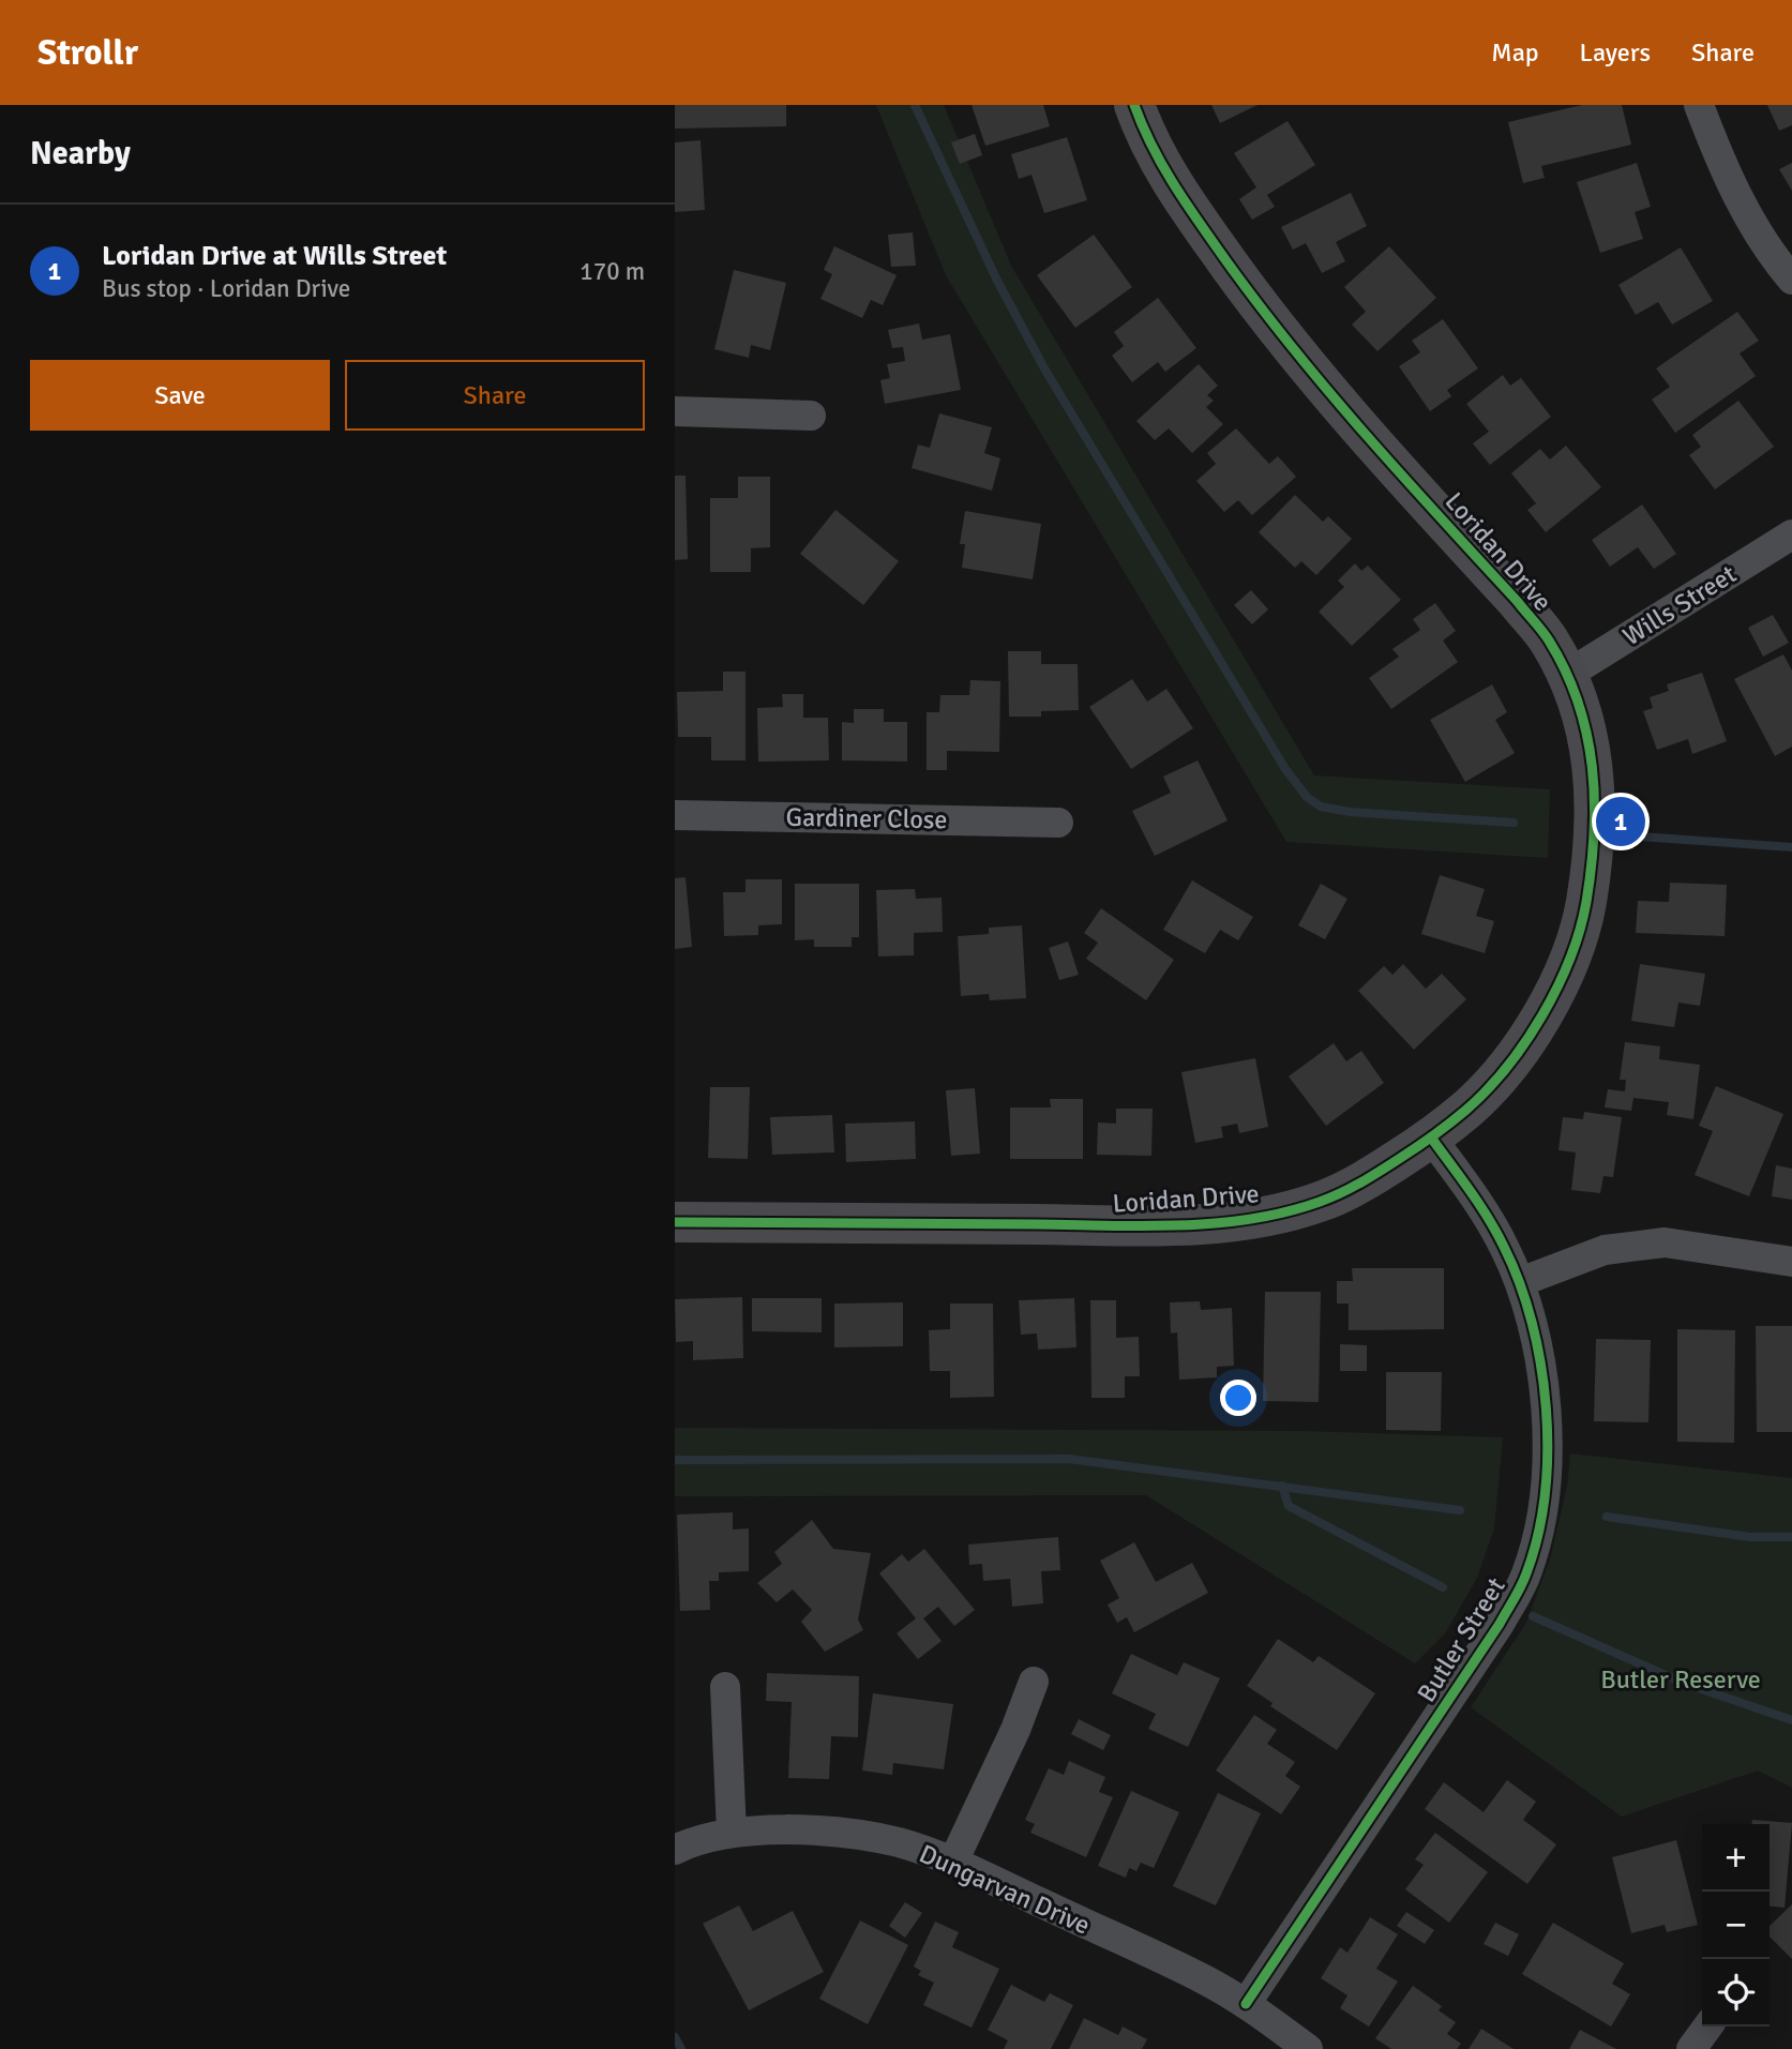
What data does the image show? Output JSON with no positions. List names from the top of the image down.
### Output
{
  "streets": {
    "street": [
      "Loridan Drive",
      "Wills Street",
      "Gardiner Close",
      "Butler Street",
      "Dungarvan Drive"
    ]
  },
  "crossings": [
    ["Loridan Drive", "Wills Street"],
    ["Loridan Drive", "Butler Street"],
    ["Butler Street", "Dungarvan Drive"]
  ],
  "parks": ["Butler Reserve"],
  "page": {
    "header": "Strollr",
    "nav": ["Map", "Layers", "Share"],
    "heading": "Nearby",
    "list": [
      {
        "mark": "1",
        "name": "Loridan Drive at Wills Street",
        "note": "Bus stop · Loridan Drive",
        "value": "170 m"
      }
    ],
    "buttons": ["Save", "Share"],
    "pins": "1",
    "map_buttons": ["+", "−"]
  }
}
